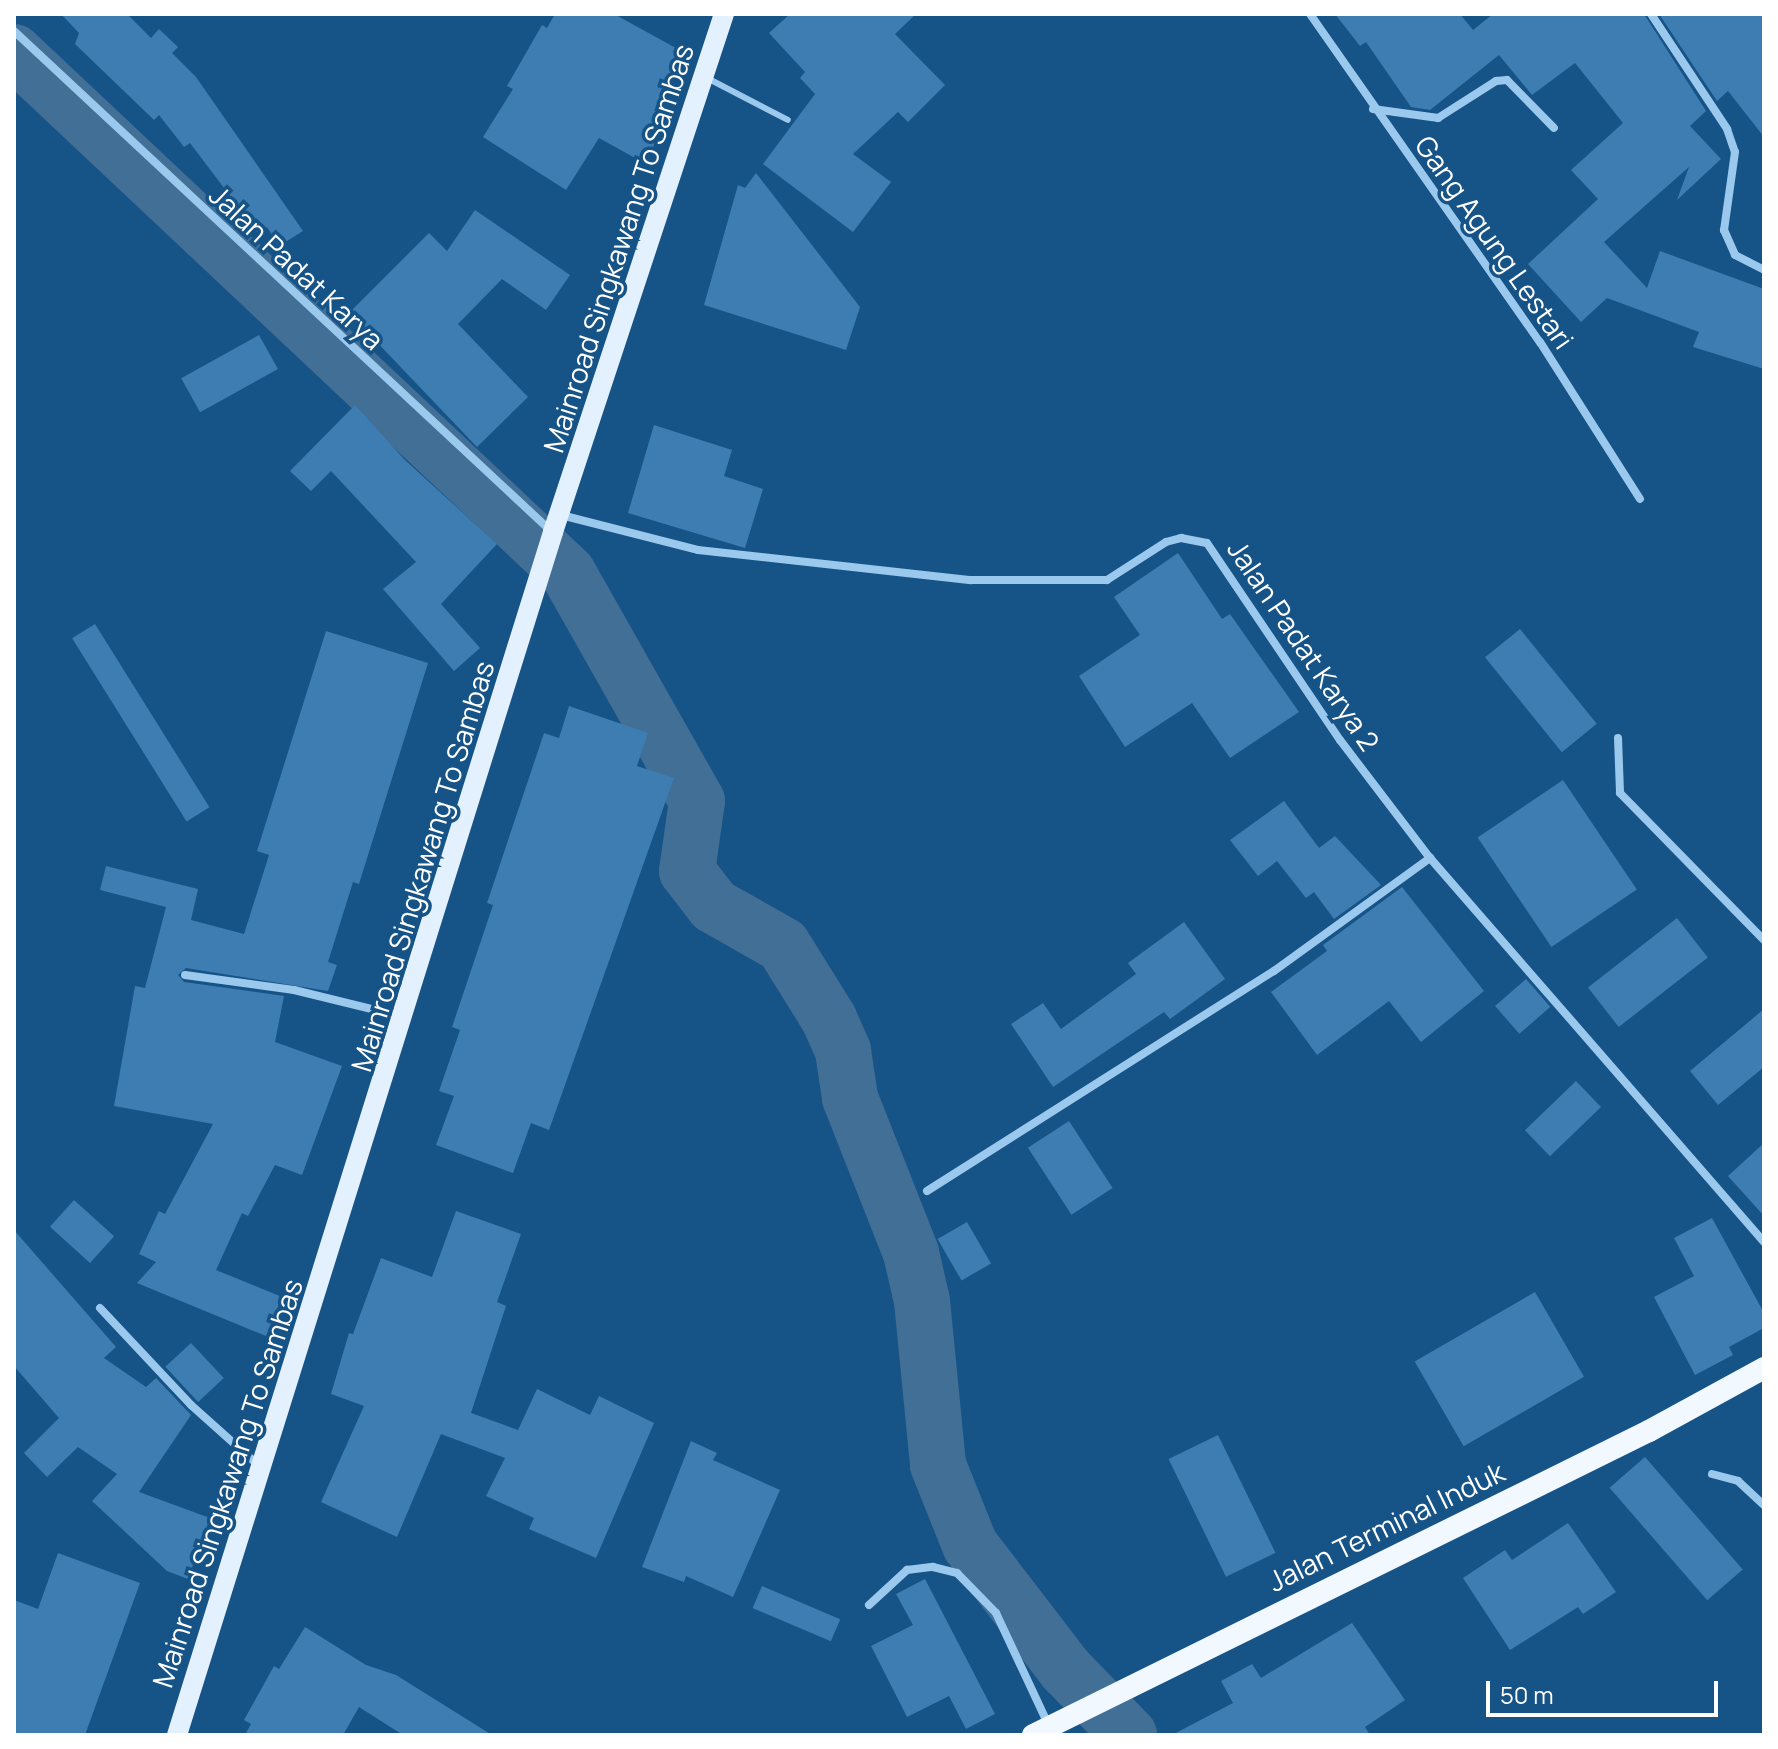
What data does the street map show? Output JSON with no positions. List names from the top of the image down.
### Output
{
  "streets": {
    "highway": ["Jalan Terminal Induk"],
    "main road": ["Mainroad Singkawang To Sambas"],
    "street": ["Gang Agung Lestari", "Jalan Padat Karya", "Jalan Padat Karya 2"]
  },
  "crossings": [
    ["Mainroad Singkawang To Sambas", "Jalan Padat Karya"],
    ["Mainroad Singkawang To Sambas", "Jalan Padat Karya 2"],
    ["Jalan Padat Karya", "Jalan Padat Karya 2"]
  ],
  "scale_bar": "50 m"
}
